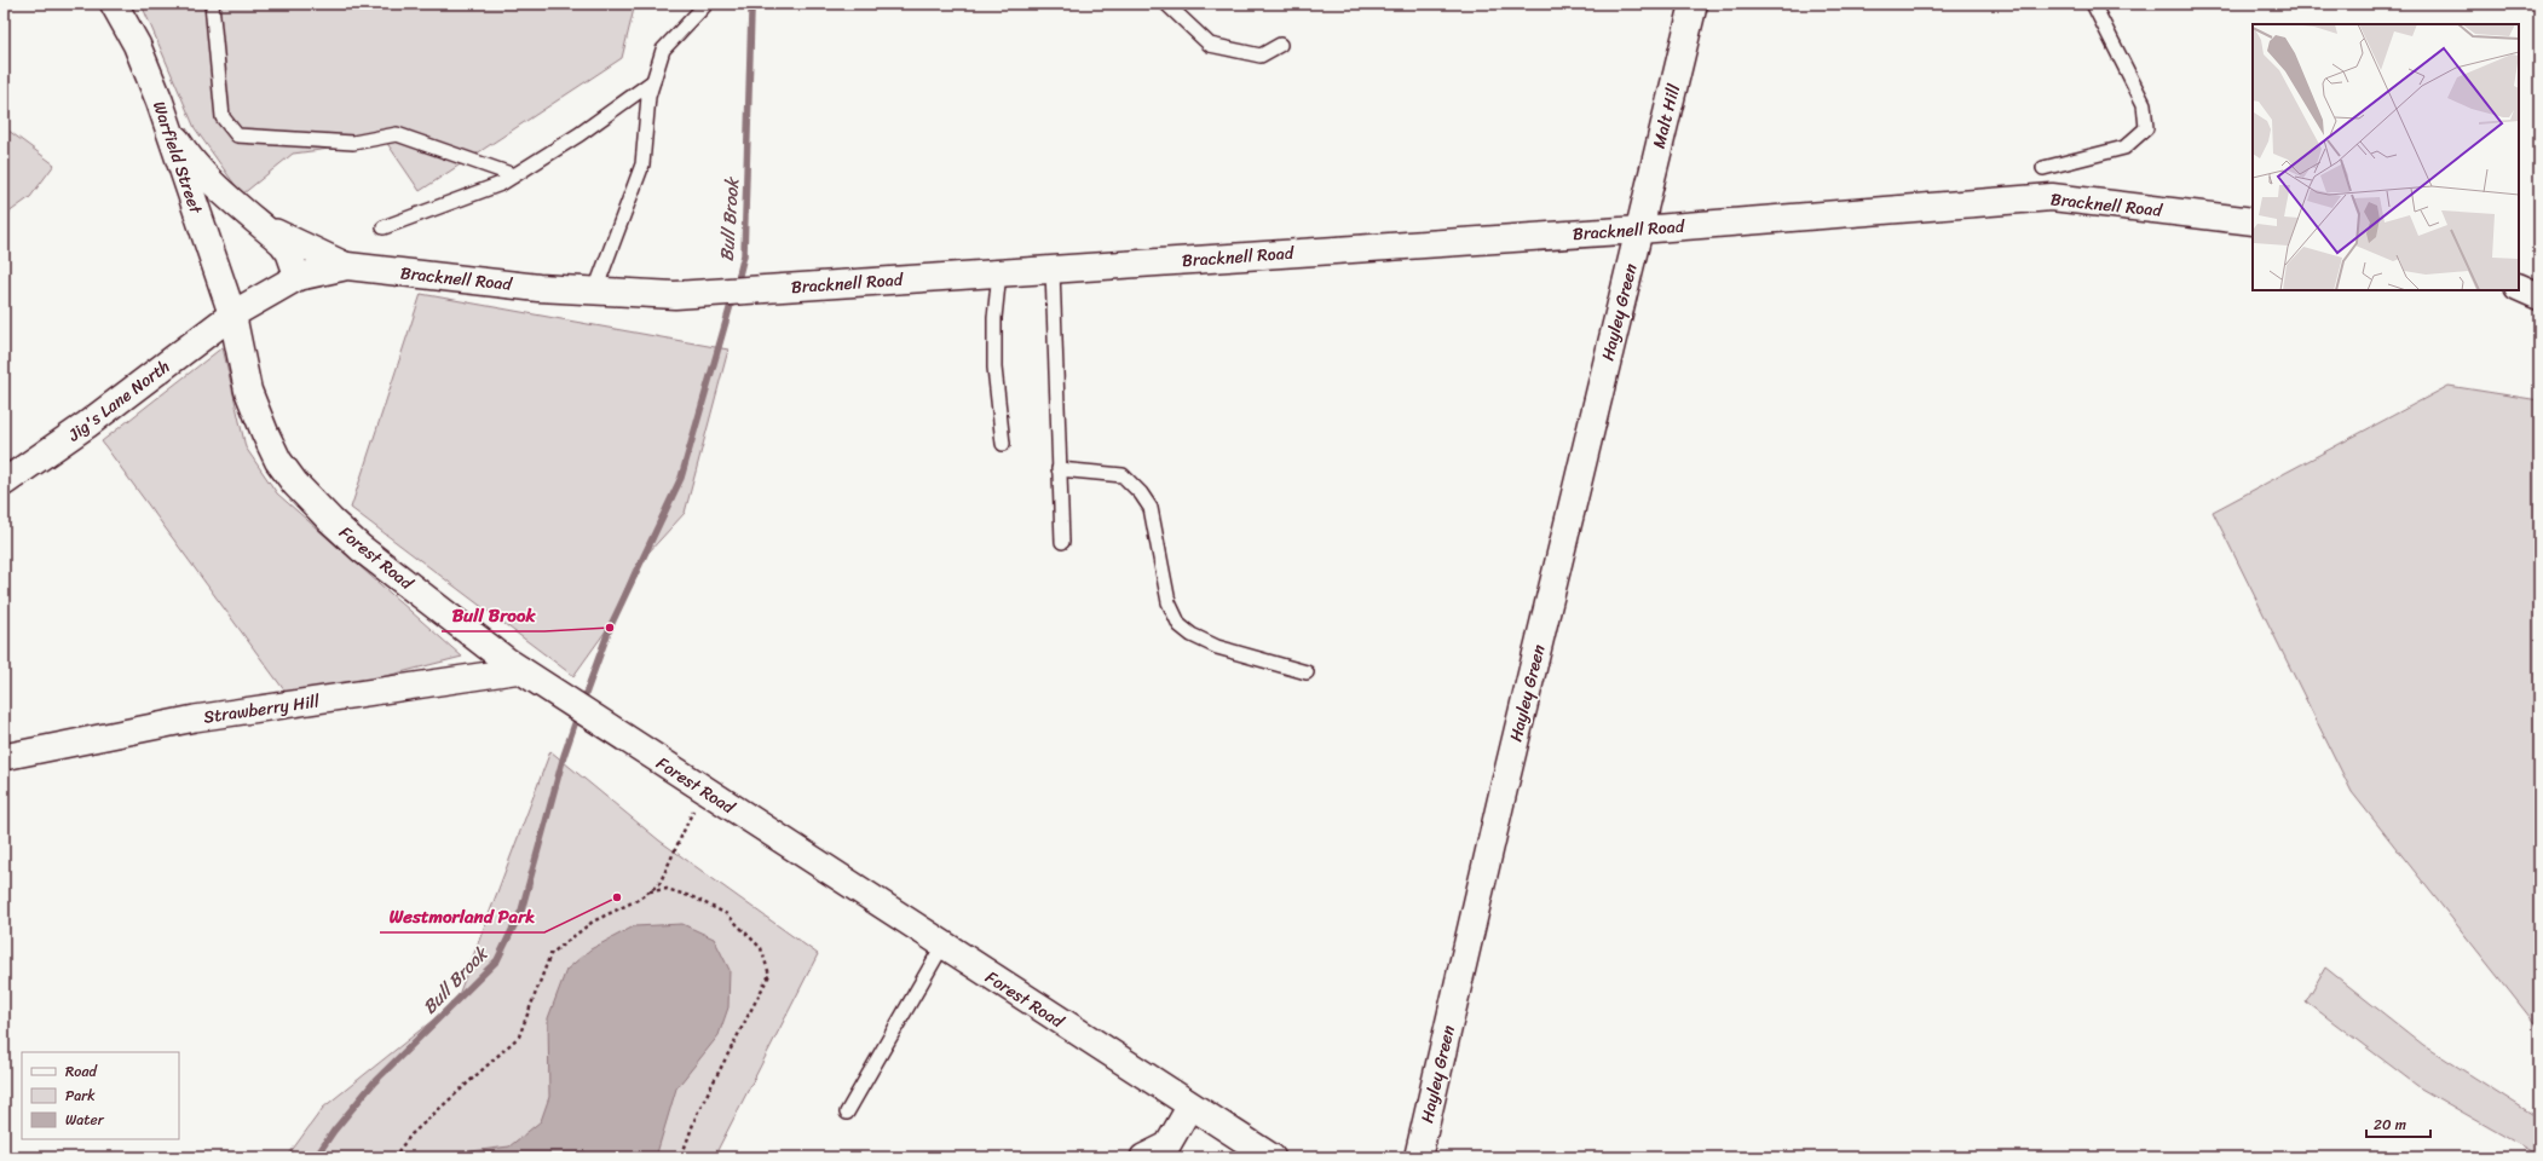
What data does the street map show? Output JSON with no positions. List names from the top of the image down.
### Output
{
  "streets": {
    "main road": [
      "Malt Hill",
      "Warfield Street",
      "Bracknell Road",
      "Hayley Green",
      "Jig's Lane North",
      "Forest Road"
    ],
    "street": ["Strawberry Hill"]
  },
  "crossings": [
    ["Malt Hill", "Bracknell Road"],
    ["Malt Hill", "Hayley Green"],
    ["Warfield Street", "Bracknell Road"],
    ["Warfield Street", "Jig's Lane North"],
    ["Warfield Street", "Forest Road"],
    ["Bracknell Road", "Hayley Green"],
    ["Bracknell Road", "Jig's Lane North"],
    ["Bracknell Road", "Forest Road"],
    ["Jig's Lane North", "Forest Road"],
    ["Forest Road", "Strawberry Hill"]
  ],
  "water": ["Bull Brook"],
  "places": ["Bull Brook", "Westmorland Park"],
  "legend": ["Road", "Park", "Water"],
  "scale_bar": "20 m"
}
